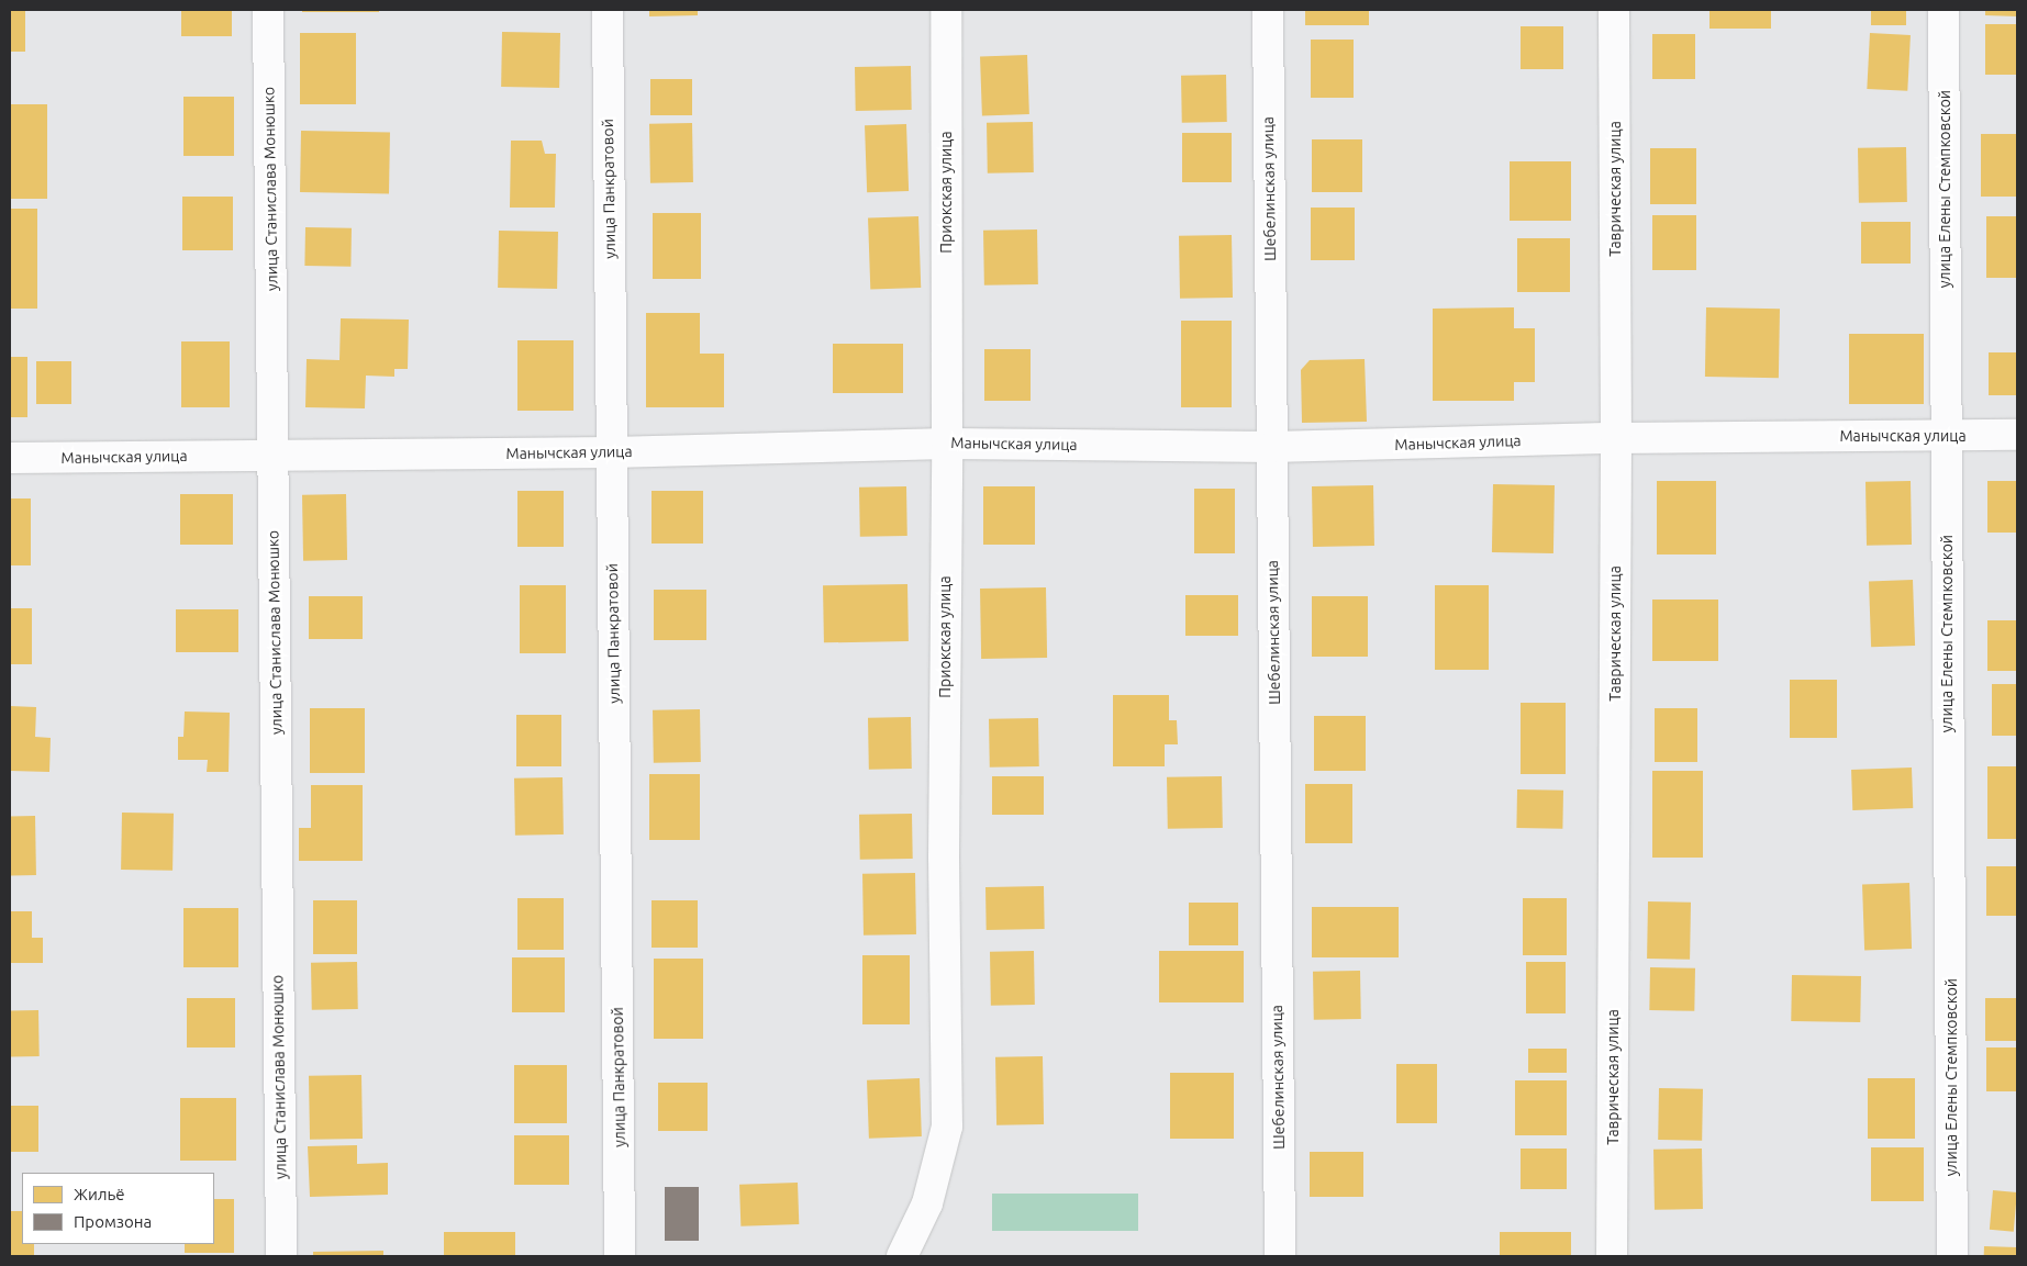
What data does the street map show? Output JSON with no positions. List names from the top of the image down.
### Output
{
  "streets": {
    "street": [
      "улица Станислава Монюшко",
      "улица Панкратовой",
      "Шебелинская улица",
      "Таврическая улица",
      "улица Елены Стемпковской",
      "Приокская улица",
      "Манычская улица"
    ]
  },
  "crossings": [
    ["улица Станислава Монюшко", "Манычская улица"],
    ["улица Панкратовой", "Манычская улица"],
    ["Шебелинская улица", "Манычская улица"],
    ["Таврическая улица", "Манычская улица"],
    ["улица Елены Стемпковской", "Манычская улица"],
    ["Приокская улица", "Манычская улица"]
  ],
  "legend": ["Жильё", "Промзона"]
}
